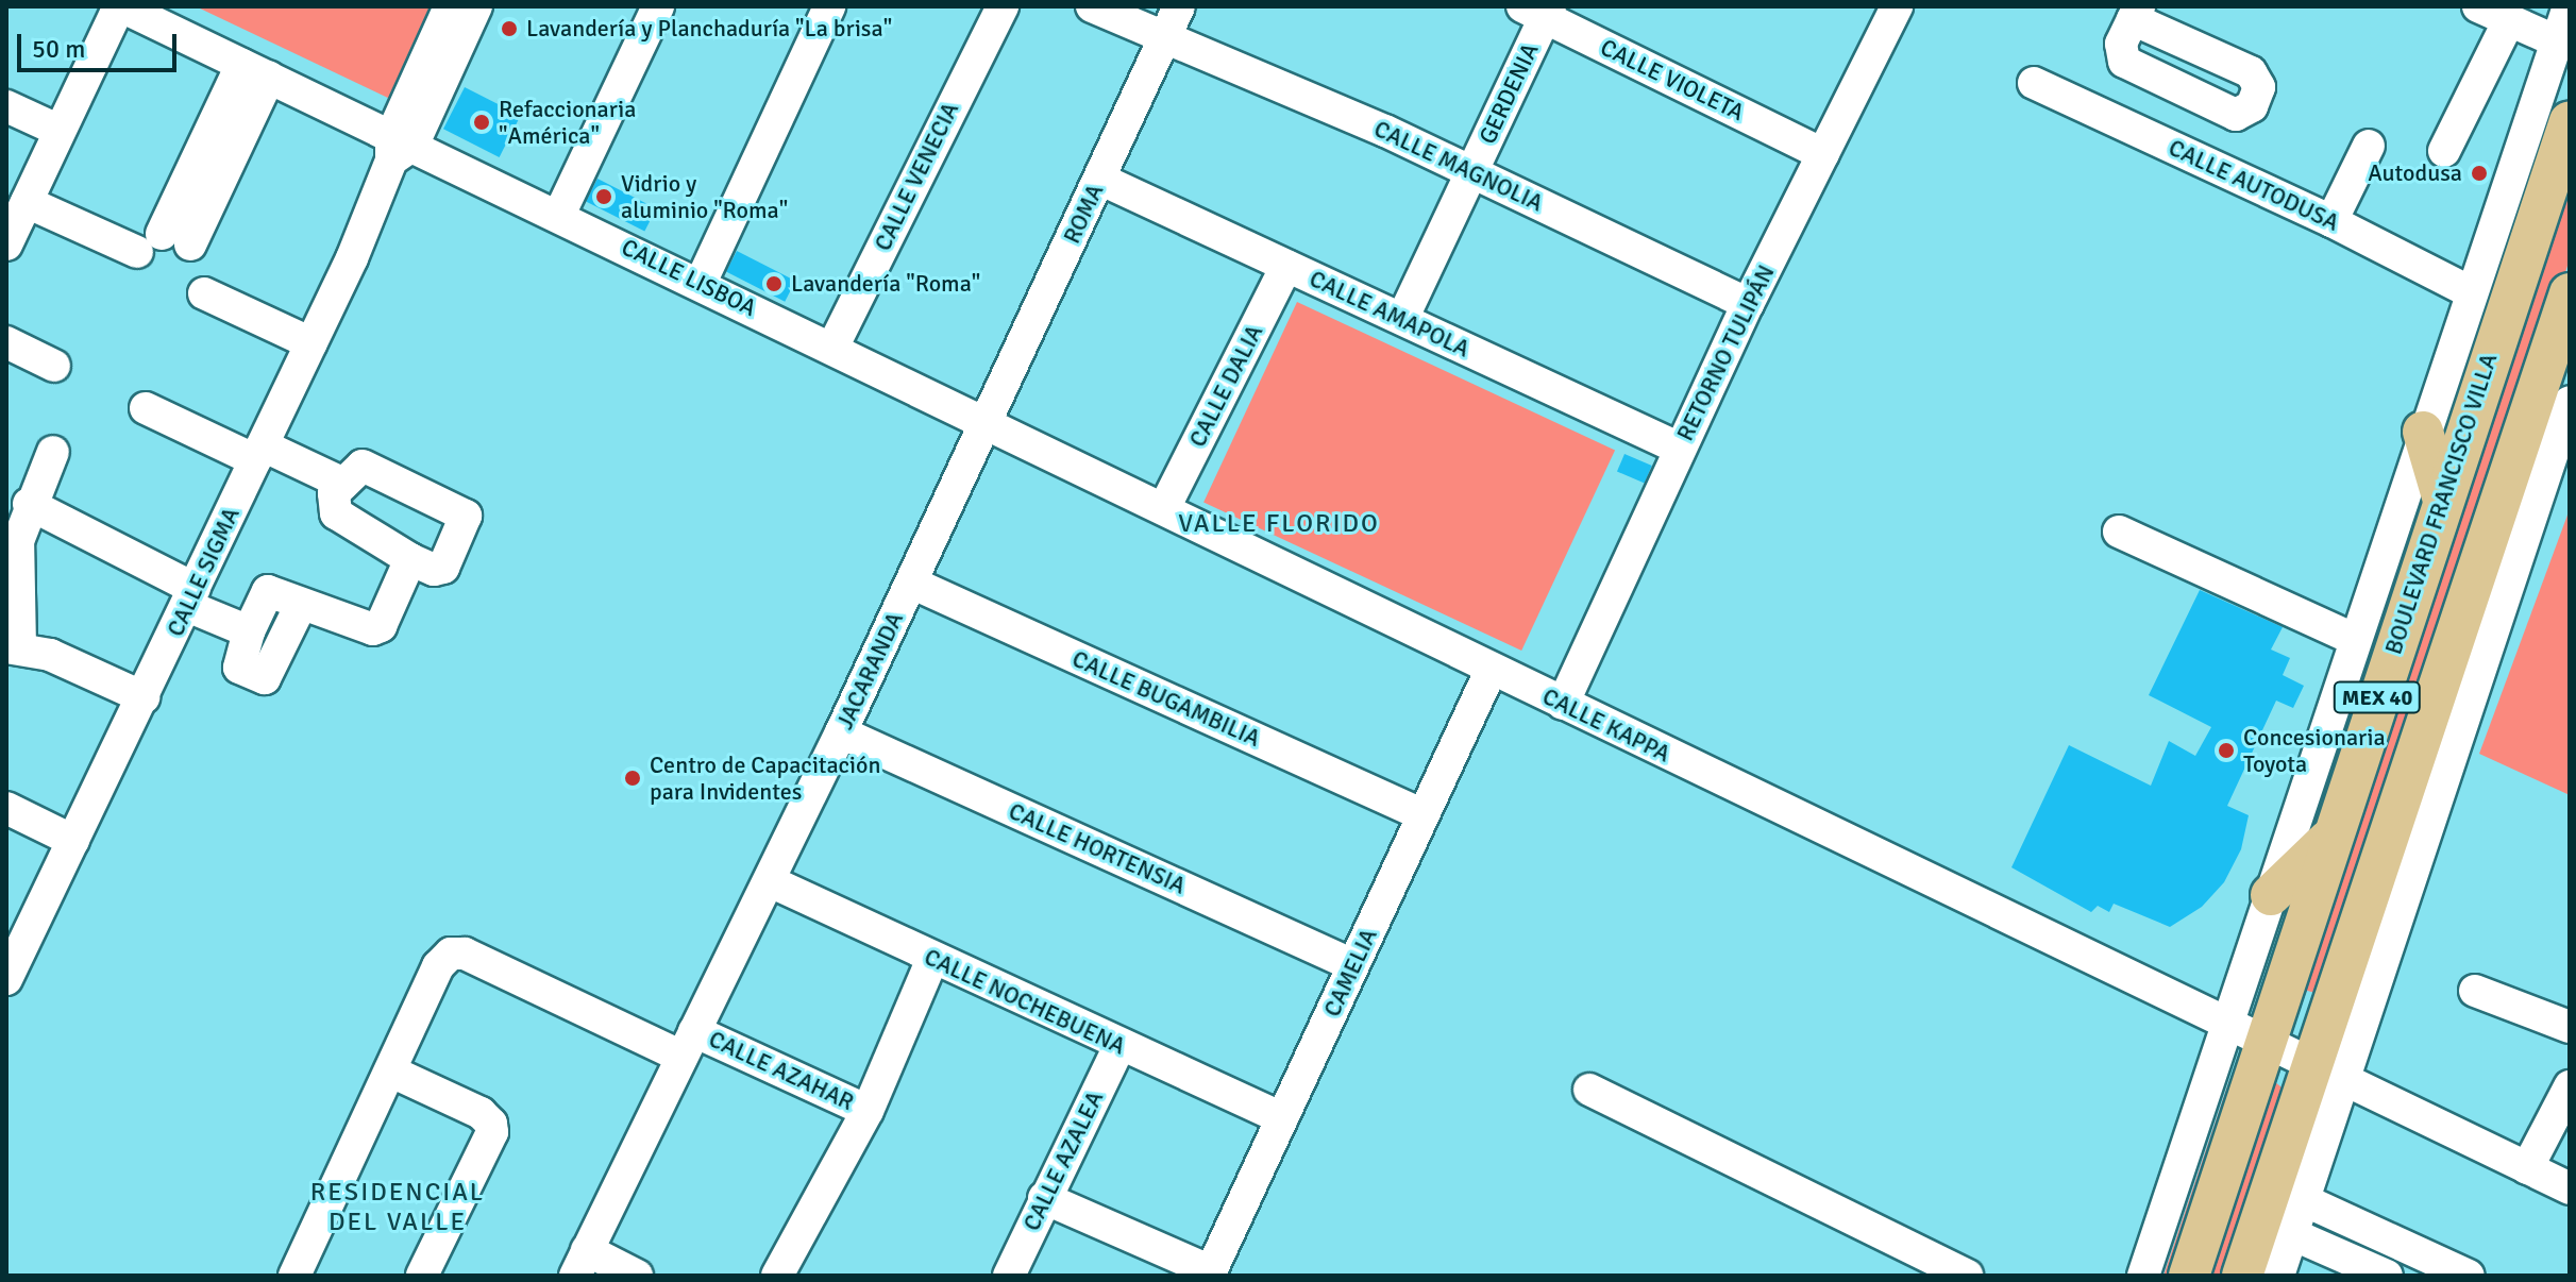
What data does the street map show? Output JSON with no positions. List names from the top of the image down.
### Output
{
  "streets": {
    "main road": ["BOULEVARD FRANCISCO VILLA", "MEX 40"],
    "street": [
      "CALLE VIOLETA",
      "GERDENIA",
      "CALLE MAGNOLIA",
      "CALLE VENECIA",
      "CALLE AUTODUSA",
      "ROMA",
      "CALLE LISBOA",
      "CALLE AMAPOLA",
      "RETORNO TULIPÁN",
      "CALLE DALIA",
      "CALLE SIGMA",
      "JACARANDA",
      "CALLE BUGAMBILIA",
      "CALLE KAPPA",
      "CALLE HORTENSIA",
      "CAMELIA",
      "CALLE NOCHEBUENA",
      "CALLE AZAHAR",
      "CALLE AZALEA"
    ]
  },
  "crossings": [
    ["CALLE VIOLETA", "GERDENIA"],
    ["CALLE VIOLETA", "RETORNO TULIPÁN"],
    ["GERDENIA", "CALLE MAGNOLIA"],
    ["GERDENIA", "CALLE AMAPOLA"],
    ["CALLE MAGNOLIA", "ROMA"],
    ["CALLE MAGNOLIA", "RETORNO TULIPÁN"],
    ["CALLE VENECIA", "CALLE LISBOA"],
    ["ROMA", "CALLE LISBOA"],
    ["ROMA", "CALLE AMAPOLA"],
    ["ROMA", "JACARANDA"],
    ["ROMA", "CALLE KAPPA"],
    ["CALLE LISBOA", "CALLE SIGMA"],
    ["CALLE LISBOA", "JACARANDA"],
    ["CALLE LISBOA", "CALLE KAPPA"],
    ["CALLE AMAPOLA", "RETORNO TULIPÁN"],
    ["CALLE AMAPOLA", "CALLE DALIA"],
    ["RETORNO TULIPÁN", "CALLE KAPPA"],
    ["CALLE DALIA", "CALLE KAPPA"],
    ["BOULEVARD FRANCISCO VILLA", "CALLE KAPPA"],
    ["JACARANDA", "CALLE BUGAMBILIA"],
    ["JACARANDA", "CALLE KAPPA"],
    ["JACARANDA", "CALLE HORTENSIA"],
    ["JACARANDA", "CALLE NOCHEBUENA"],
    ["JACARANDA", "CALLE AZAHAR"],
    ["MEX 40", "CALLE KAPPA"],
    ["CALLE BUGAMBILIA", "CAMELIA"],
    ["CALLE KAPPA", "CAMELIA"],
    ["CALLE HORTENSIA", "CAMELIA"],
    ["CAMELIA", "CALLE NOCHEBUENA"],
    ["CALLE NOCHEBUENA", "CALLE AZALEA"]
  ],
  "districts": ["VALLE FLORIDO", "RESIDENCIAL DEL VALLE"],
  "places": [
    "Lavandería y Planchaduría \"La brisa\"",
    "Refaccionaria \"América\"",
    "Autodusa",
    "Vidrio y aluminio \"Roma\"",
    "Lavandería \"Roma\"",
    "Concesionaria Toyota",
    "Centro de Capacitación para Invidentes"
  ],
  "scale_bar": "50 m"
}
